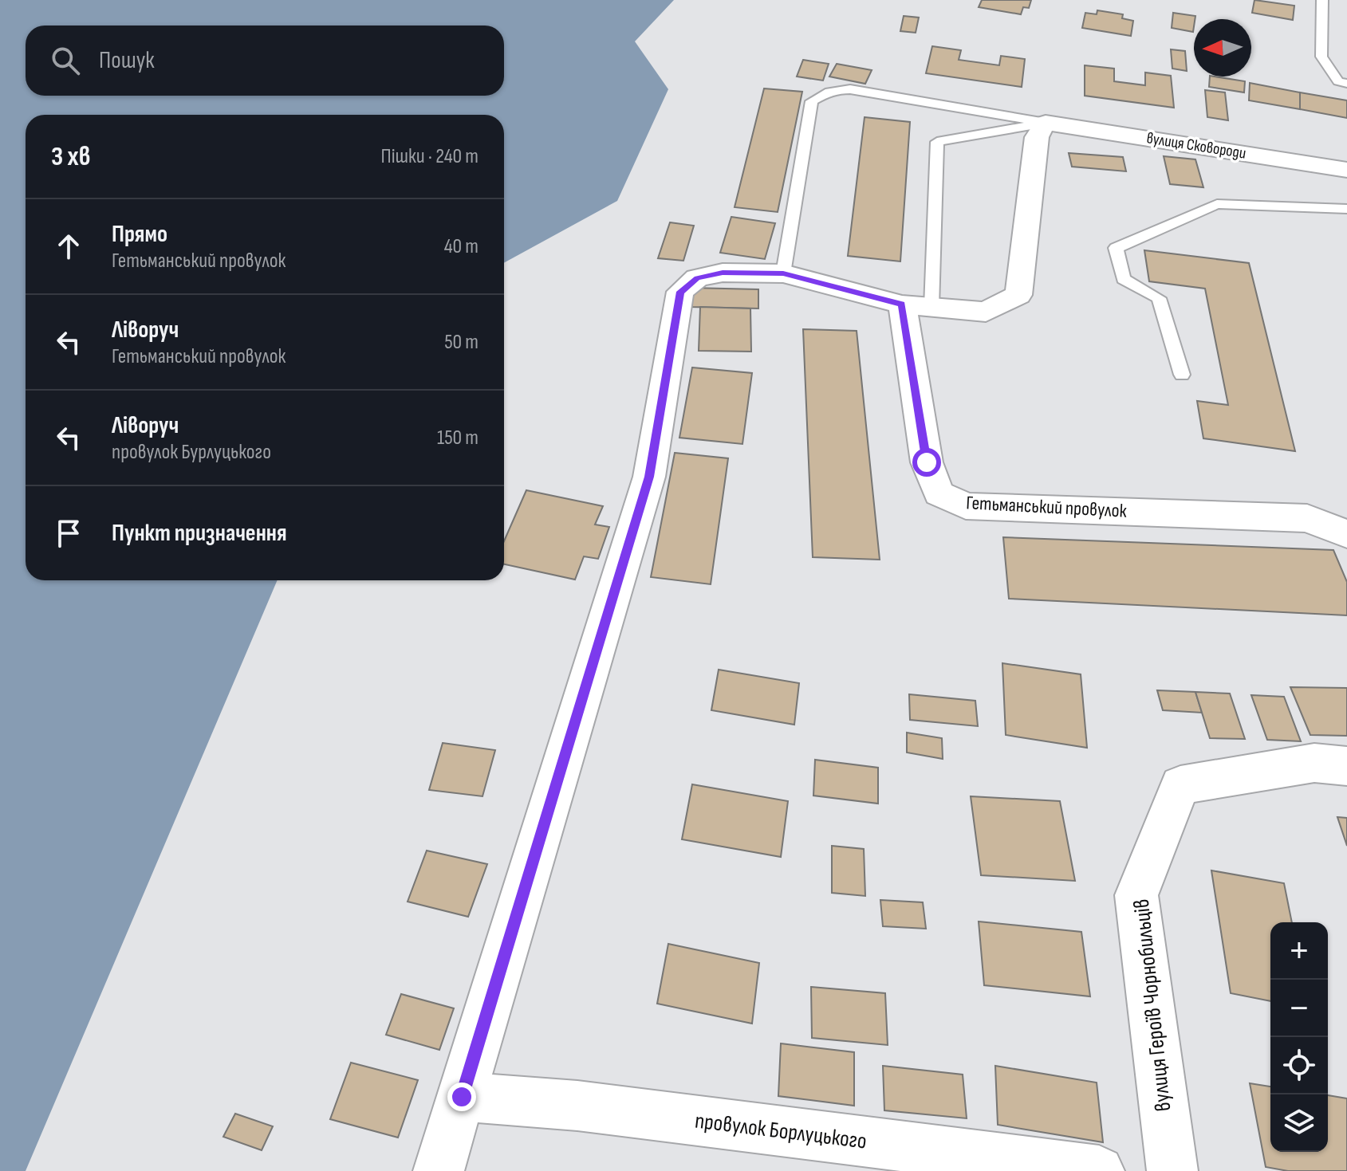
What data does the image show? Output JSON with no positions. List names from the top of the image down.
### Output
{
  "streets": {
    "street": [
      "вулиця Сковороди",
      "Гетьманський провулок",
      "вулиця Героїв Чорнобильців",
      "провулок Борлуцького"
    ]
  },
  "north": "left",
  "page": {
    "search": "Пошук",
    "heading": ["3 хв", "Пішки · 240 m"],
    "list": [
      ["Прямо", "Гетьманський провулок", "40 m"],
      ["Ліворуч", "Гетьманський провулок", "50 m"],
      ["Ліворуч", "провулок Бурлуцького", "150 m"],
      "Пункт призначення"
    ],
    "map_buttons": ["+", "−"]
  }
}
